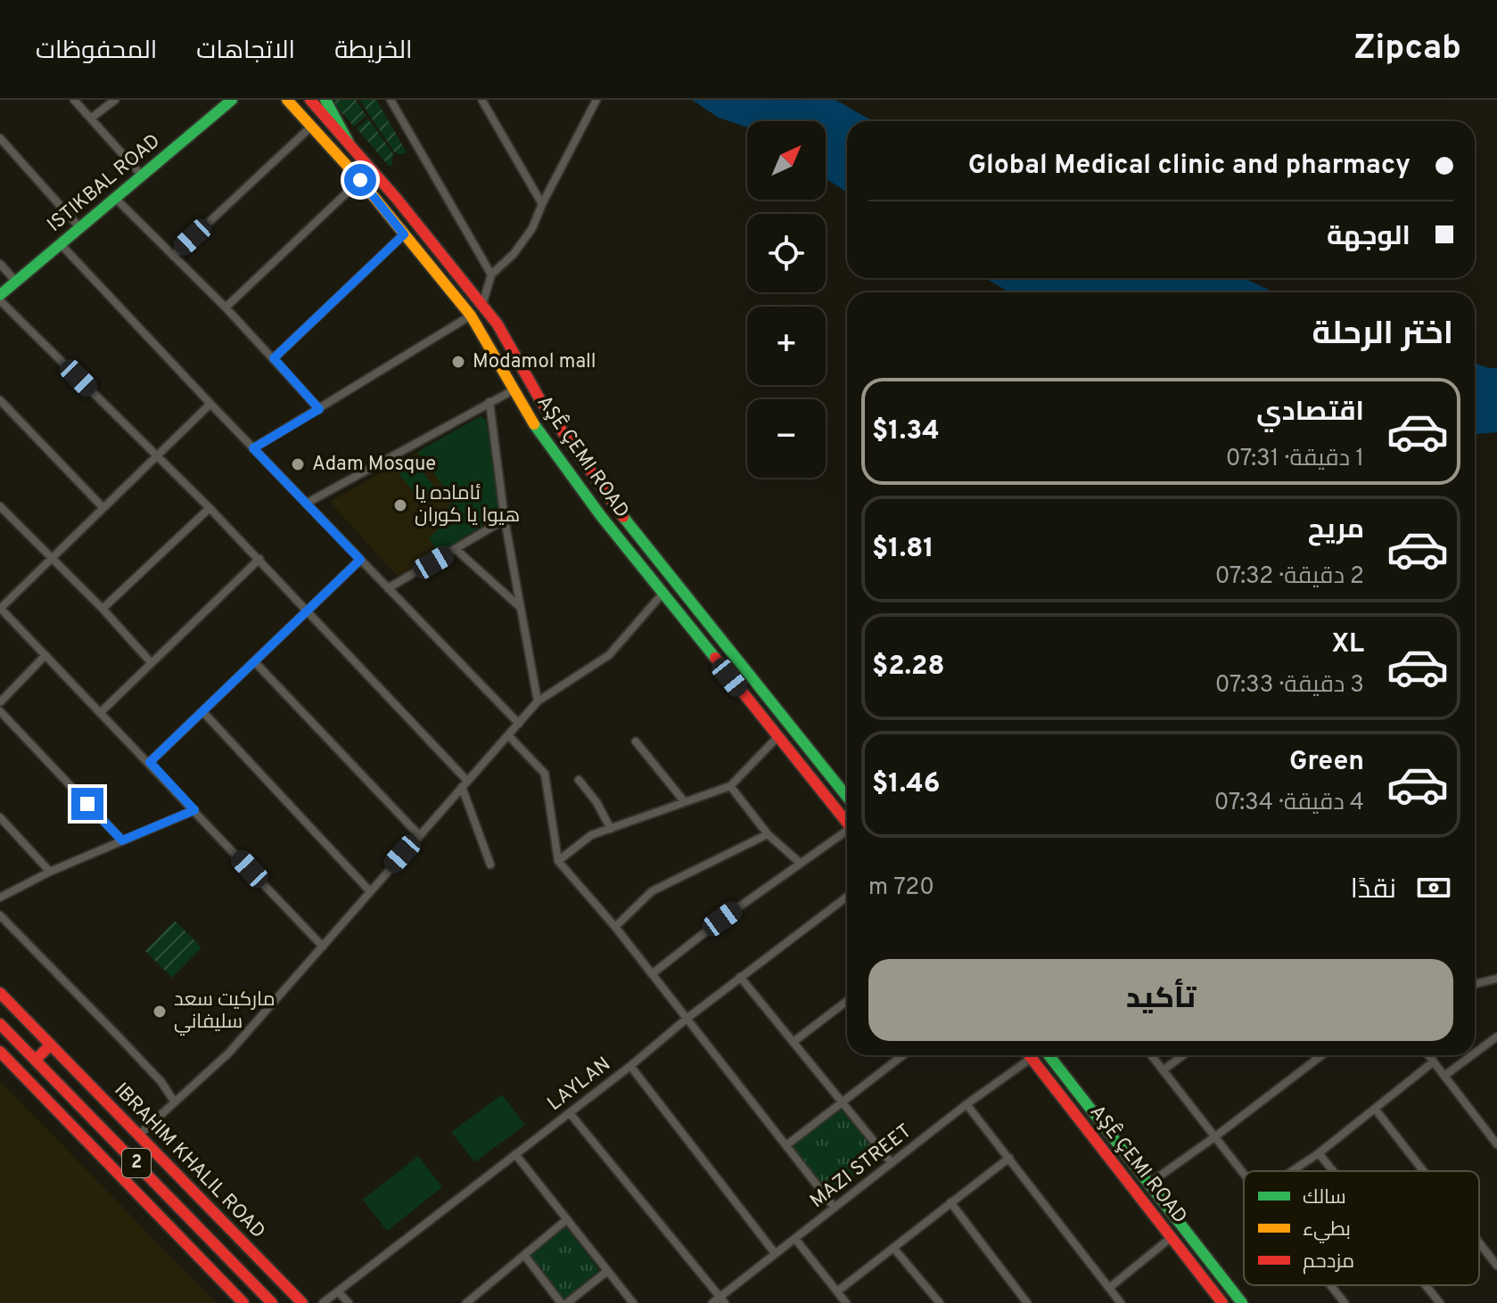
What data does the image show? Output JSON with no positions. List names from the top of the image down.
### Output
{
  "streets": {
    "main road": [
      "ISTIKBAL ROAD",
      "AŞÊ ÇEMI ROAD",
      "IBRAHIM KHALIL ROAD",
      "2"
    ],
    "street": ["LAYLAN", "MAZI STREET"]
  },
  "places": [
    "Modamol mall",
    "Adam Mosque",
    "ئاماده یا هیوا یا کوران",
    "ماركيت سعد سليفاني"
  ],
  "legend": ["سالك", "بطيء", "مزدحم"],
  "north": "top right",
  "page": {
    "header": "Zipcab",
    "nav": ["الخريطة", "الاتجاهات", "المحفوظات"],
    "map_buttons": ["+", "−"],
    "banner": ["Global Medical clinic and pharmacy", "الوجهة"],
    "heading": "اختر الرحلة",
    "list": [
      {
        "name": "اقتصادي",
        "note": "1 دقيقة · 07:31",
        "value": "$1.34"
      },
      {
        "name": "مريح",
        "note": "2 دقيقة · 07:32",
        "value": "$1.81"
      },
      {
        "name": "XL",
        "note": "3 دقيقة · 07:33",
        "value": "$2.28"
      },
      {
        "name": "Green",
        "note": "4 دقيقة · 07:34",
        "value": "$1.46"
      }
    ],
    "pay": ["نقدًا", "720 m"],
    "buttons": "تأكيد"
  }
}
